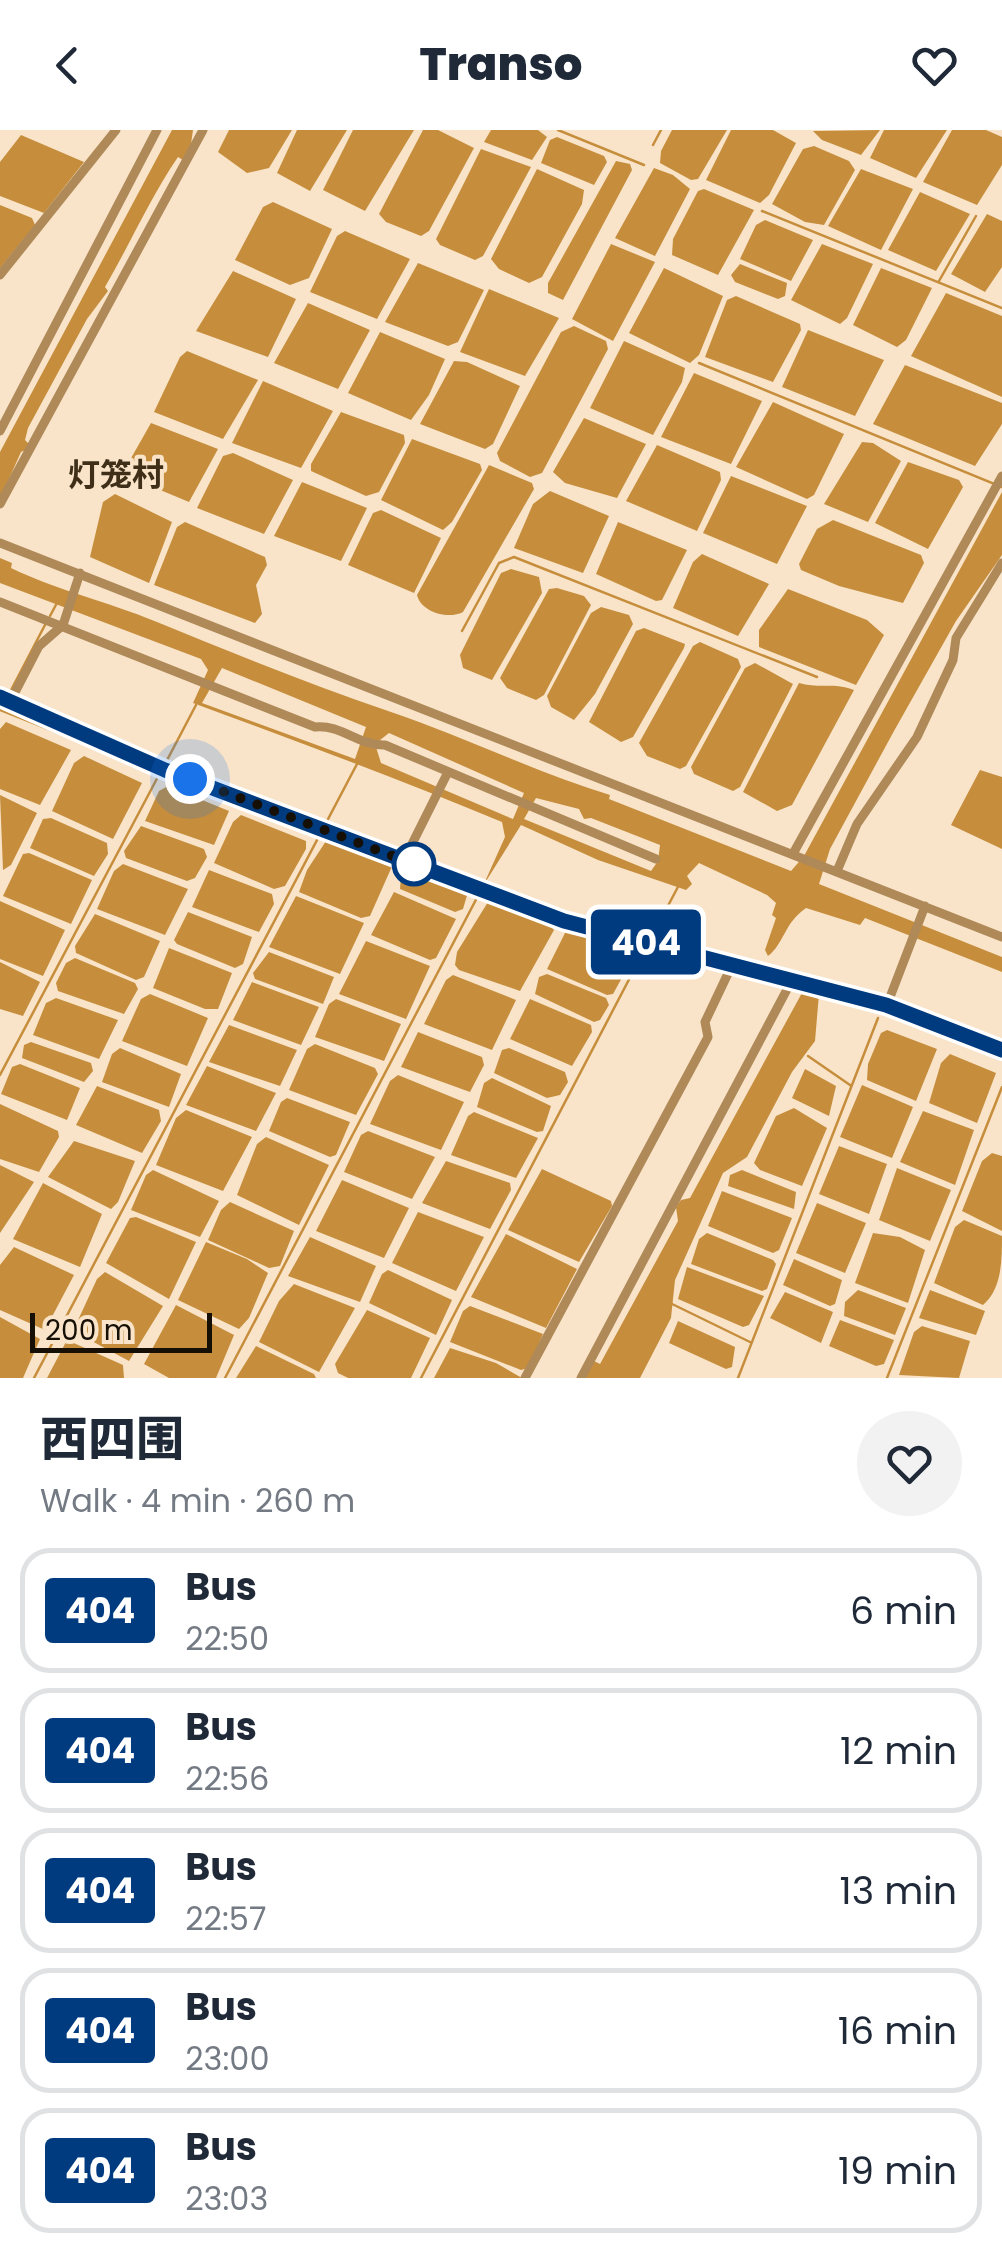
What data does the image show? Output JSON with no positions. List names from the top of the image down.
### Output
{
  "districts": ["灯笼村"],
  "lines": ["bus line 404"],
  "scale_bar": "200 m",
  "page": {
    "header": "Transo",
    "on_map": "404",
    "scale": "200 m",
    "heading": ["西四围", "Walk · 4 min · 260 m"],
    "list": [
      {
        "mark": "404",
        "name": "Bus",
        "note": "22:50",
        "value": "6 min"
      },
      {
        "mark": "404",
        "name": "Bus",
        "note": "22:56",
        "value": "12 min"
      },
      {
        "mark": "404",
        "name": "Bus",
        "note": "22:57",
        "value": "13 min"
      },
      {
        "mark": "404",
        "name": "Bus",
        "note": "23:00",
        "value": "16 min"
      },
      {
        "mark": "404",
        "name": "Bus",
        "note": "23:03",
        "value": "19 min"
      }
    ]
  }
}
